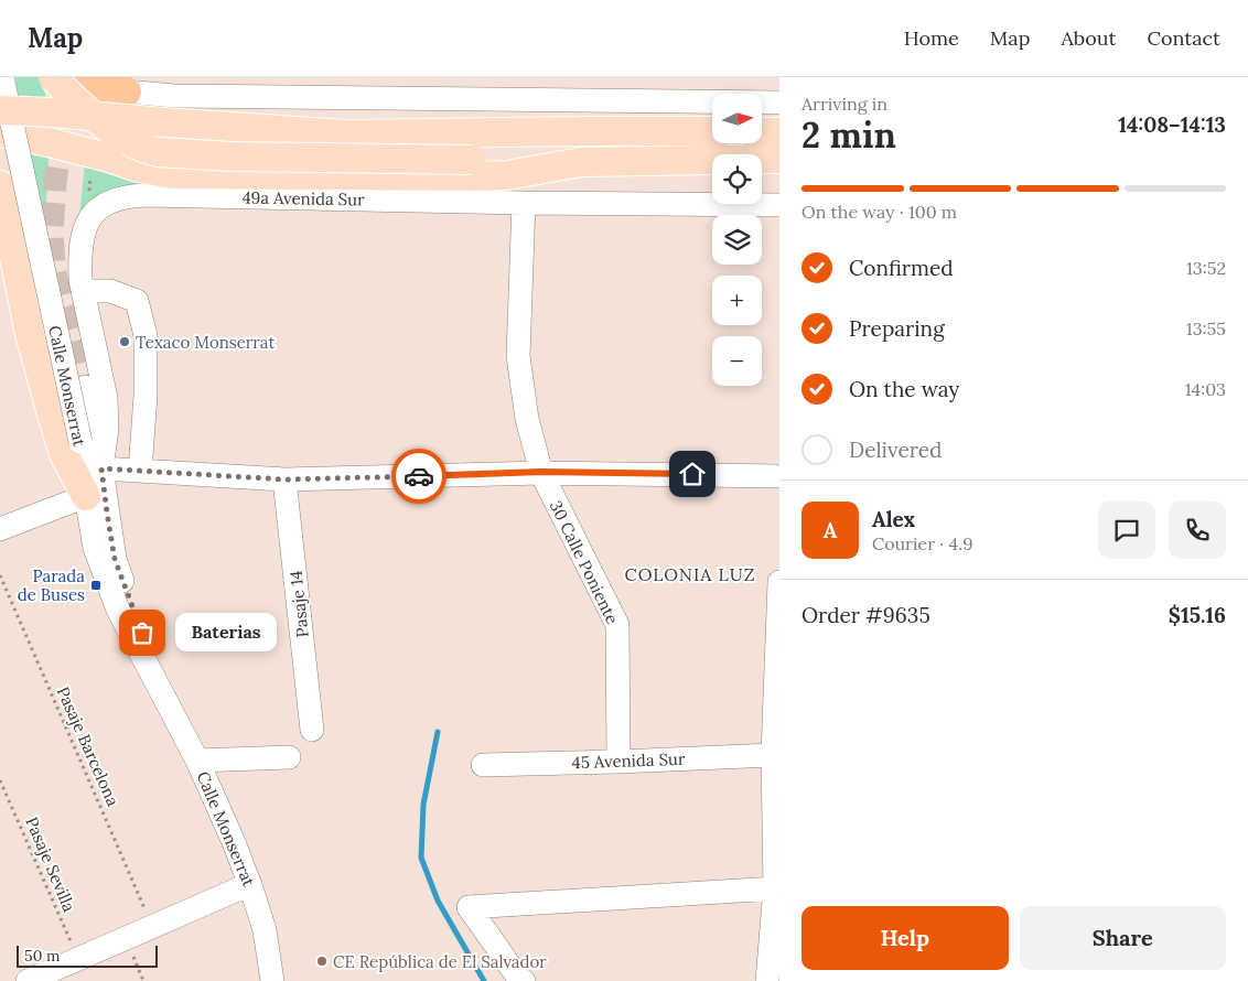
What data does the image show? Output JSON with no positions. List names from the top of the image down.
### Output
{
  "streets": {
    "main road": ["49a Avenida Sur"],
    "street": [
      "Calle Monserrat",
      "30 Calle Poniente",
      "Pasaje 14",
      "45 Avenida Sur"
    ],
    "path": ["Pasaje Barcelona", "Pasaje Sevilla"]
  },
  "crossings": [
    ["49a Avenida Sur", "Calle Monserrat"],
    ["49a Avenida Sur", "30 Calle Poniente"],
    ["30 Calle Poniente", "45 Avenida Sur"]
  ],
  "districts": ["COLONIA LUZ"],
  "places": {
    "other": ["Texaco Monserrat", "Baterias", "CE República de El Salvador"],
    "transit": ["Parada de Buses"]
  },
  "scale_bar": "50 m",
  "north": "right",
  "page": {
    "header": "Map",
    "nav": [
      "Home",
      "Map",
      "About",
      "Contact"
    ],
    "heading": ["2 min", "Arriving in", "14:08–14:13"],
    "panel": [
      "Alex",
      "Courier · 4.9",
      "Order #9635",
      "$15.16"
    ],
    "map_buttons": ["+", "−"],
    "bar": "On the way · 100 m",
    "list": [
      ["Confirmed", "13:52"],
      ["Preparing", "13:55"],
      ["On the way", "14:03"],
      "Delivered"
    ],
    "round": "A",
    "bubble": "Baterias",
    "buttons": ["Help", "Share"],
    "scale": "50 m"
  }
}
